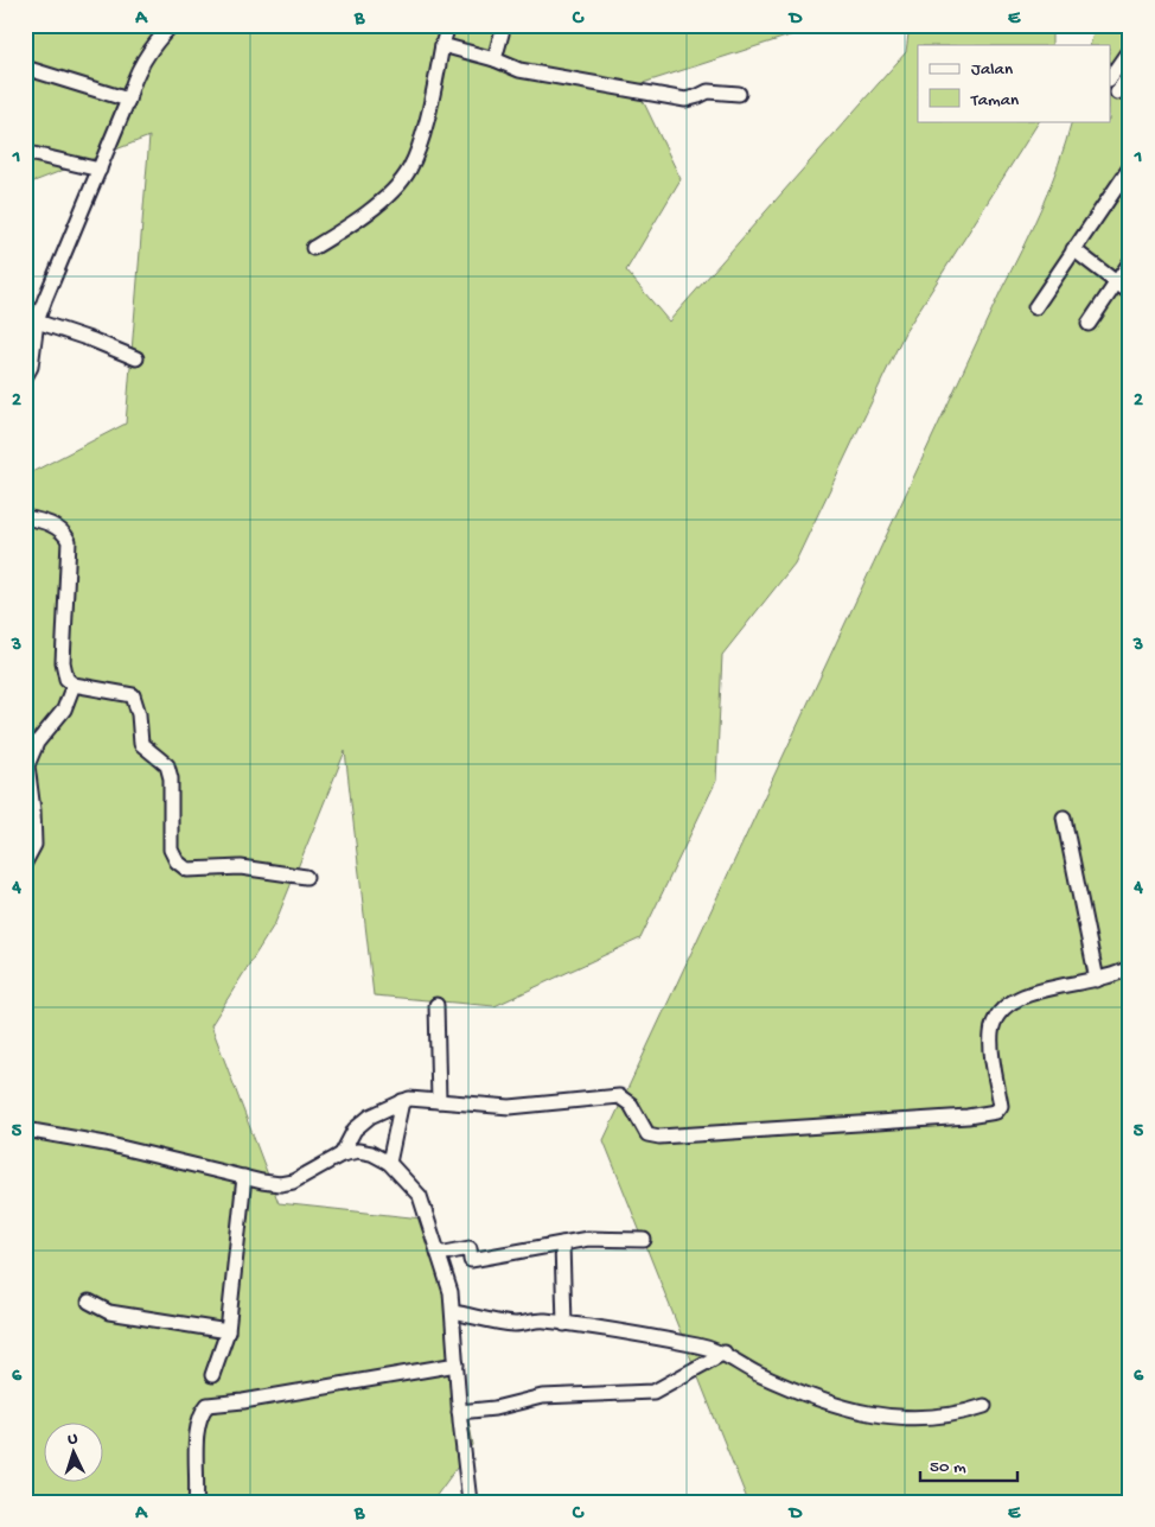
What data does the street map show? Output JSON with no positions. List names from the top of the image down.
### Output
{
  "legend": ["Jalan", "Taman"],
  "scale_bar": "50 m",
  "north": "top",
  "grid": {
    "columns": [
      "A",
      "B",
      "C",
      "D",
      "E"
    ],
    "rows": [
      "1",
      "2",
      "3",
      "4",
      "5",
      "6"
    ]
  }
}
